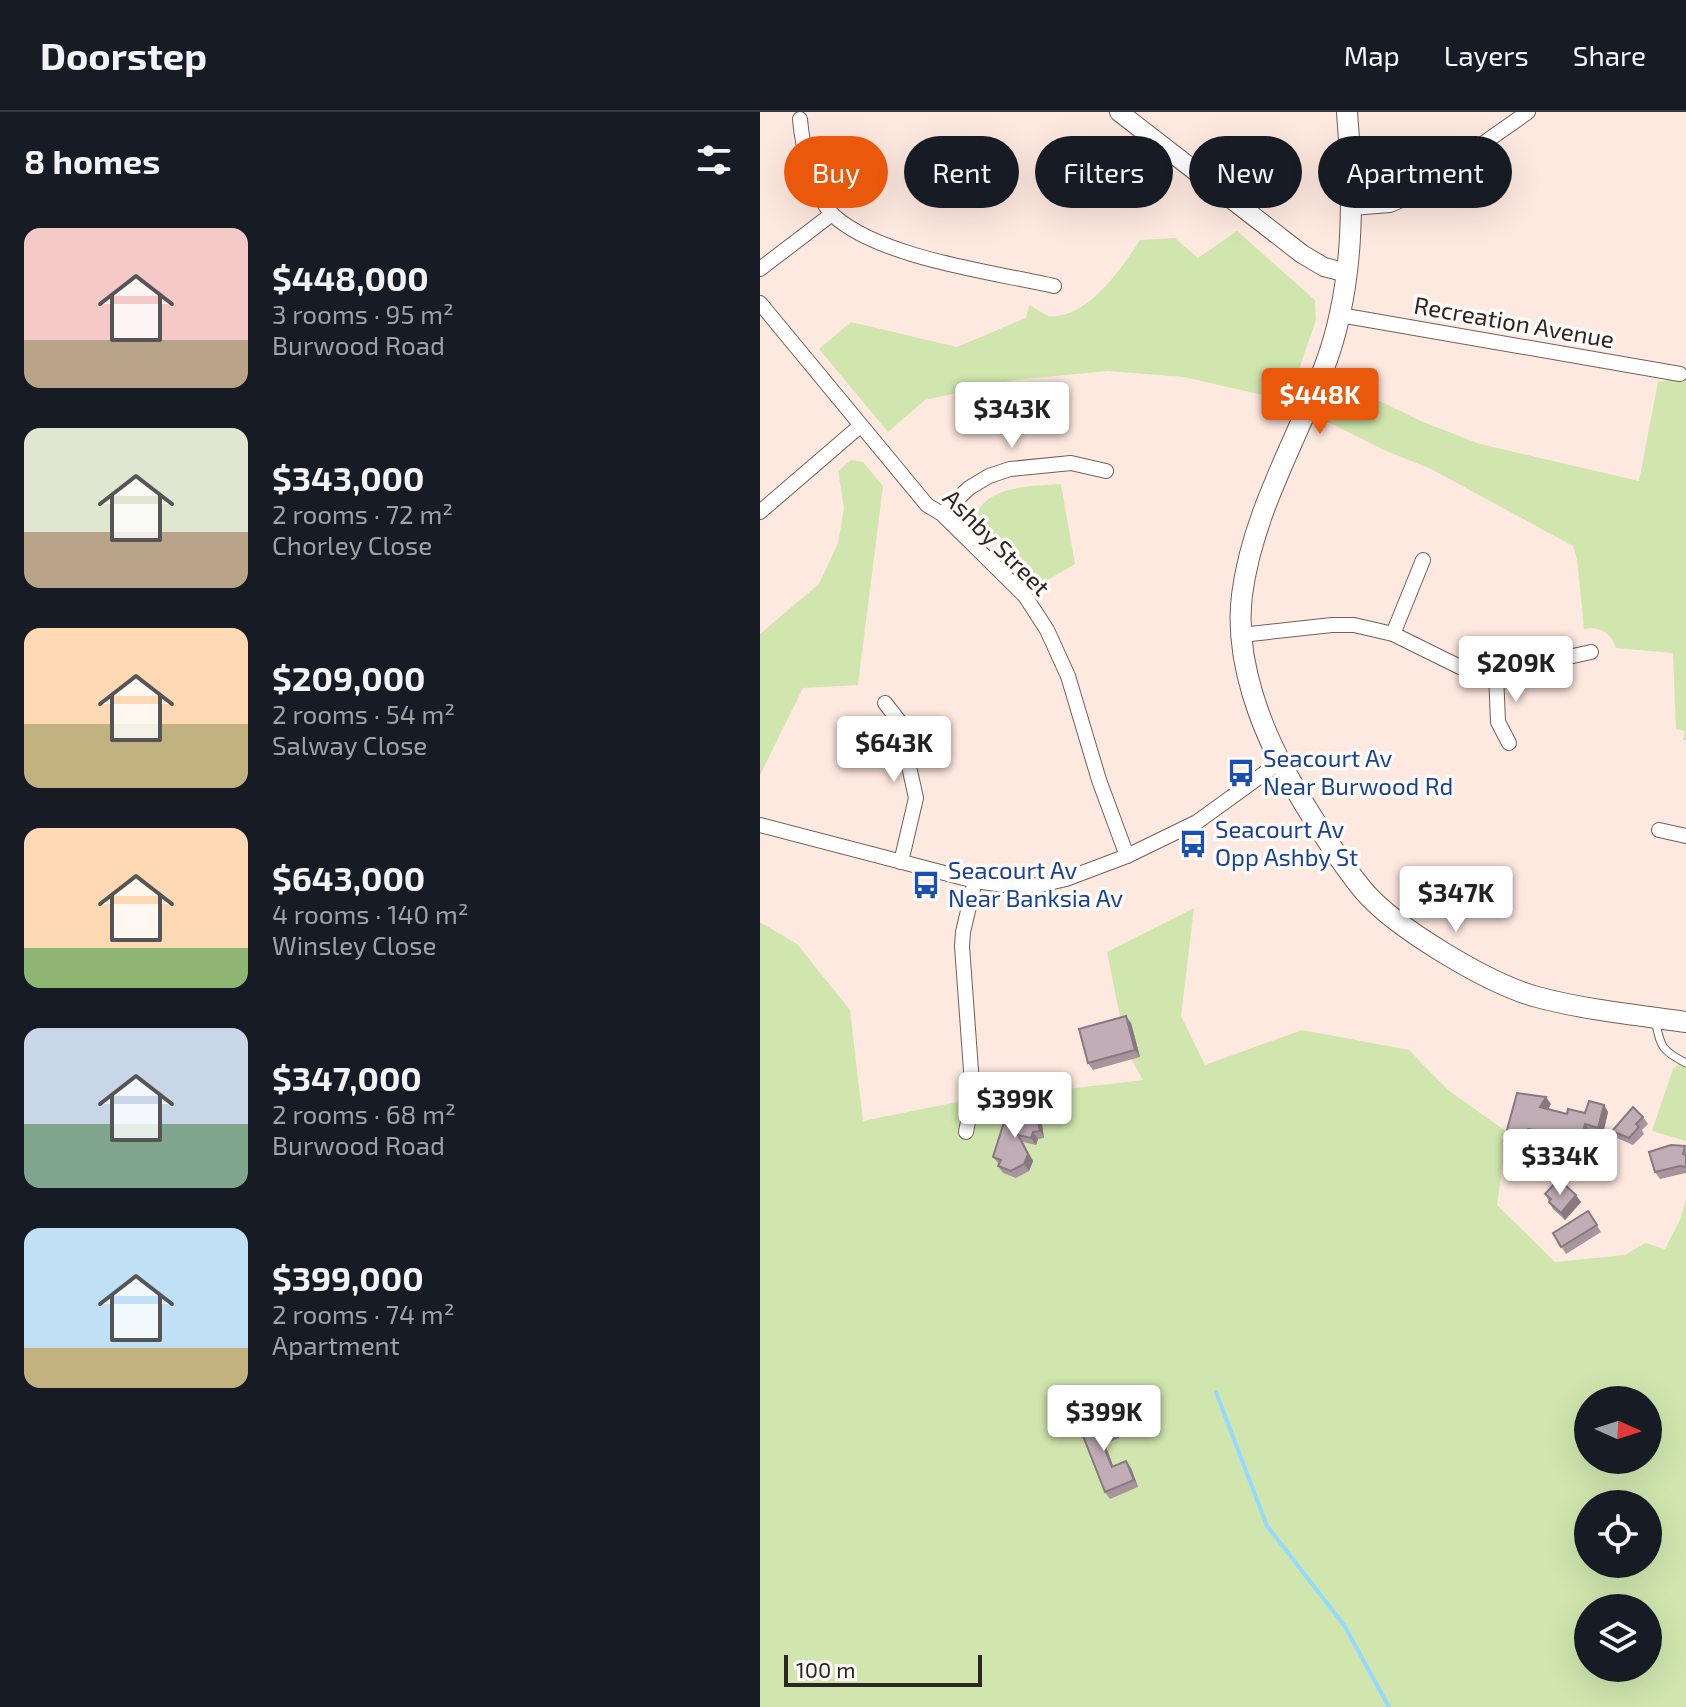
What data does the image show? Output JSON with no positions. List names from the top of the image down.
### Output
{
  "streets": {
    "street": ["Recreation Avenue", "Ashby Street"]
  },
  "places": {
    "bus stop": ["Seacourt Av Near Burwood Rd", "Seacourt Av Opp Ashby St", "Seacourt Av Near Banksia Av"]
  },
  "scale_bar": "100 m",
  "north": "right",
  "page": {
    "header": "Doorstep",
    "nav": ["Map", "Layers", "Share"],
    "heading": "8 homes",
    "chip": [
      "Buy",
      "Rent",
      "Filters",
      "New",
      "Apartment"
    ],
    "list": [
      {
        "name": "$448,000",
        "note": "3 rooms · 95 m² · Burwood Road"
      },
      {
        "name": "$343,000",
        "note": "2 rooms · 72 m² · Chorley Close"
      },
      {
        "name": "$209,000",
        "note": "2 rooms · 54 m² · Salway Close"
      },
      {
        "name": "$643,000",
        "note": "4 rooms · 140 m² · Winsley Close"
      },
      {
        "name": "$347,000",
        "note": "2 rooms · 68 m² · Burwood Road"
      },
      {
        "name": "$399,000",
        "note": "2 rooms · 74 m² · Apartment"
      }
    ],
    "price": [
      "$448K",
      "$343K",
      "$209K",
      "$643K",
      "$347K",
      "$399K",
      "$334K",
      "$399K"
    ],
    "scale": "100 m"
  }
}
